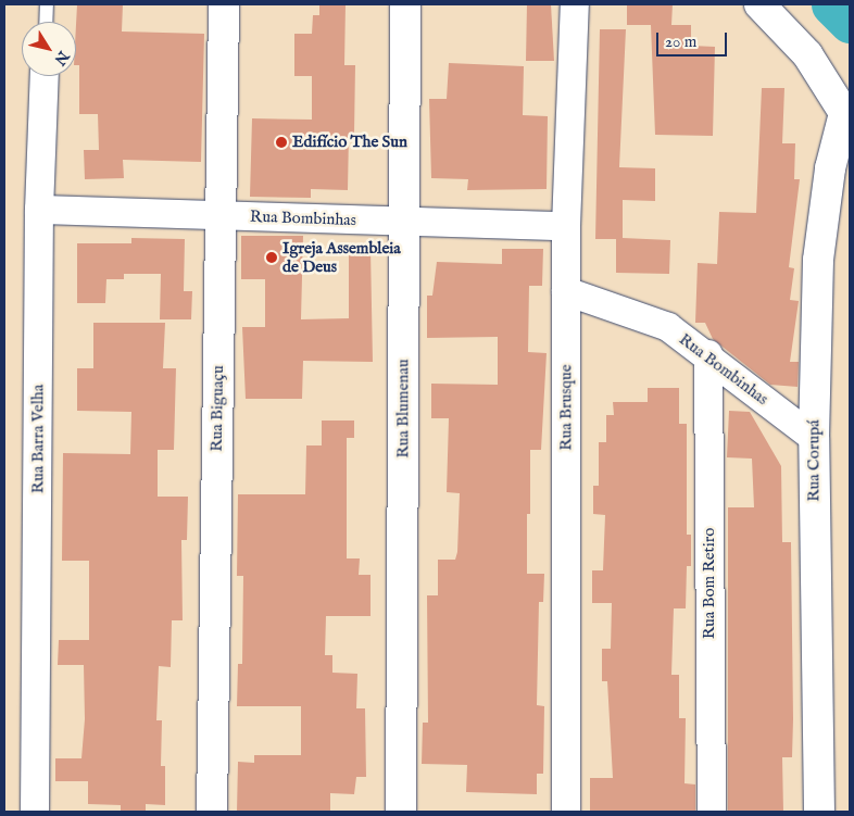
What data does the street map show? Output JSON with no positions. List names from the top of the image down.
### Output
{
  "streets": {
    "street": [
      "Rua Bombinhas",
      "Rua Brusque",
      "Rua Biguaçu",
      "Rua Blumenau",
      "Rua Barra Velha",
      "Rua Corupá",
      "Rua Bom Retiro"
    ]
  },
  "crossings": [
    ["Rua Bombinhas", "Rua Brusque"],
    ["Rua Bombinhas", "Rua Biguaçu"],
    ["Rua Bombinhas", "Rua Blumenau"],
    ["Rua Bombinhas", "Rua Barra Velha"],
    ["Rua Bombinhas", "Rua Corupá"],
    ["Rua Bombinhas", "Rua Bom Retiro"]
  ],
  "places": ["Edifício The Sun", "Igreja Assembleia de Deus"],
  "scale_bar": "20 m",
  "north": "bottom right"
}
